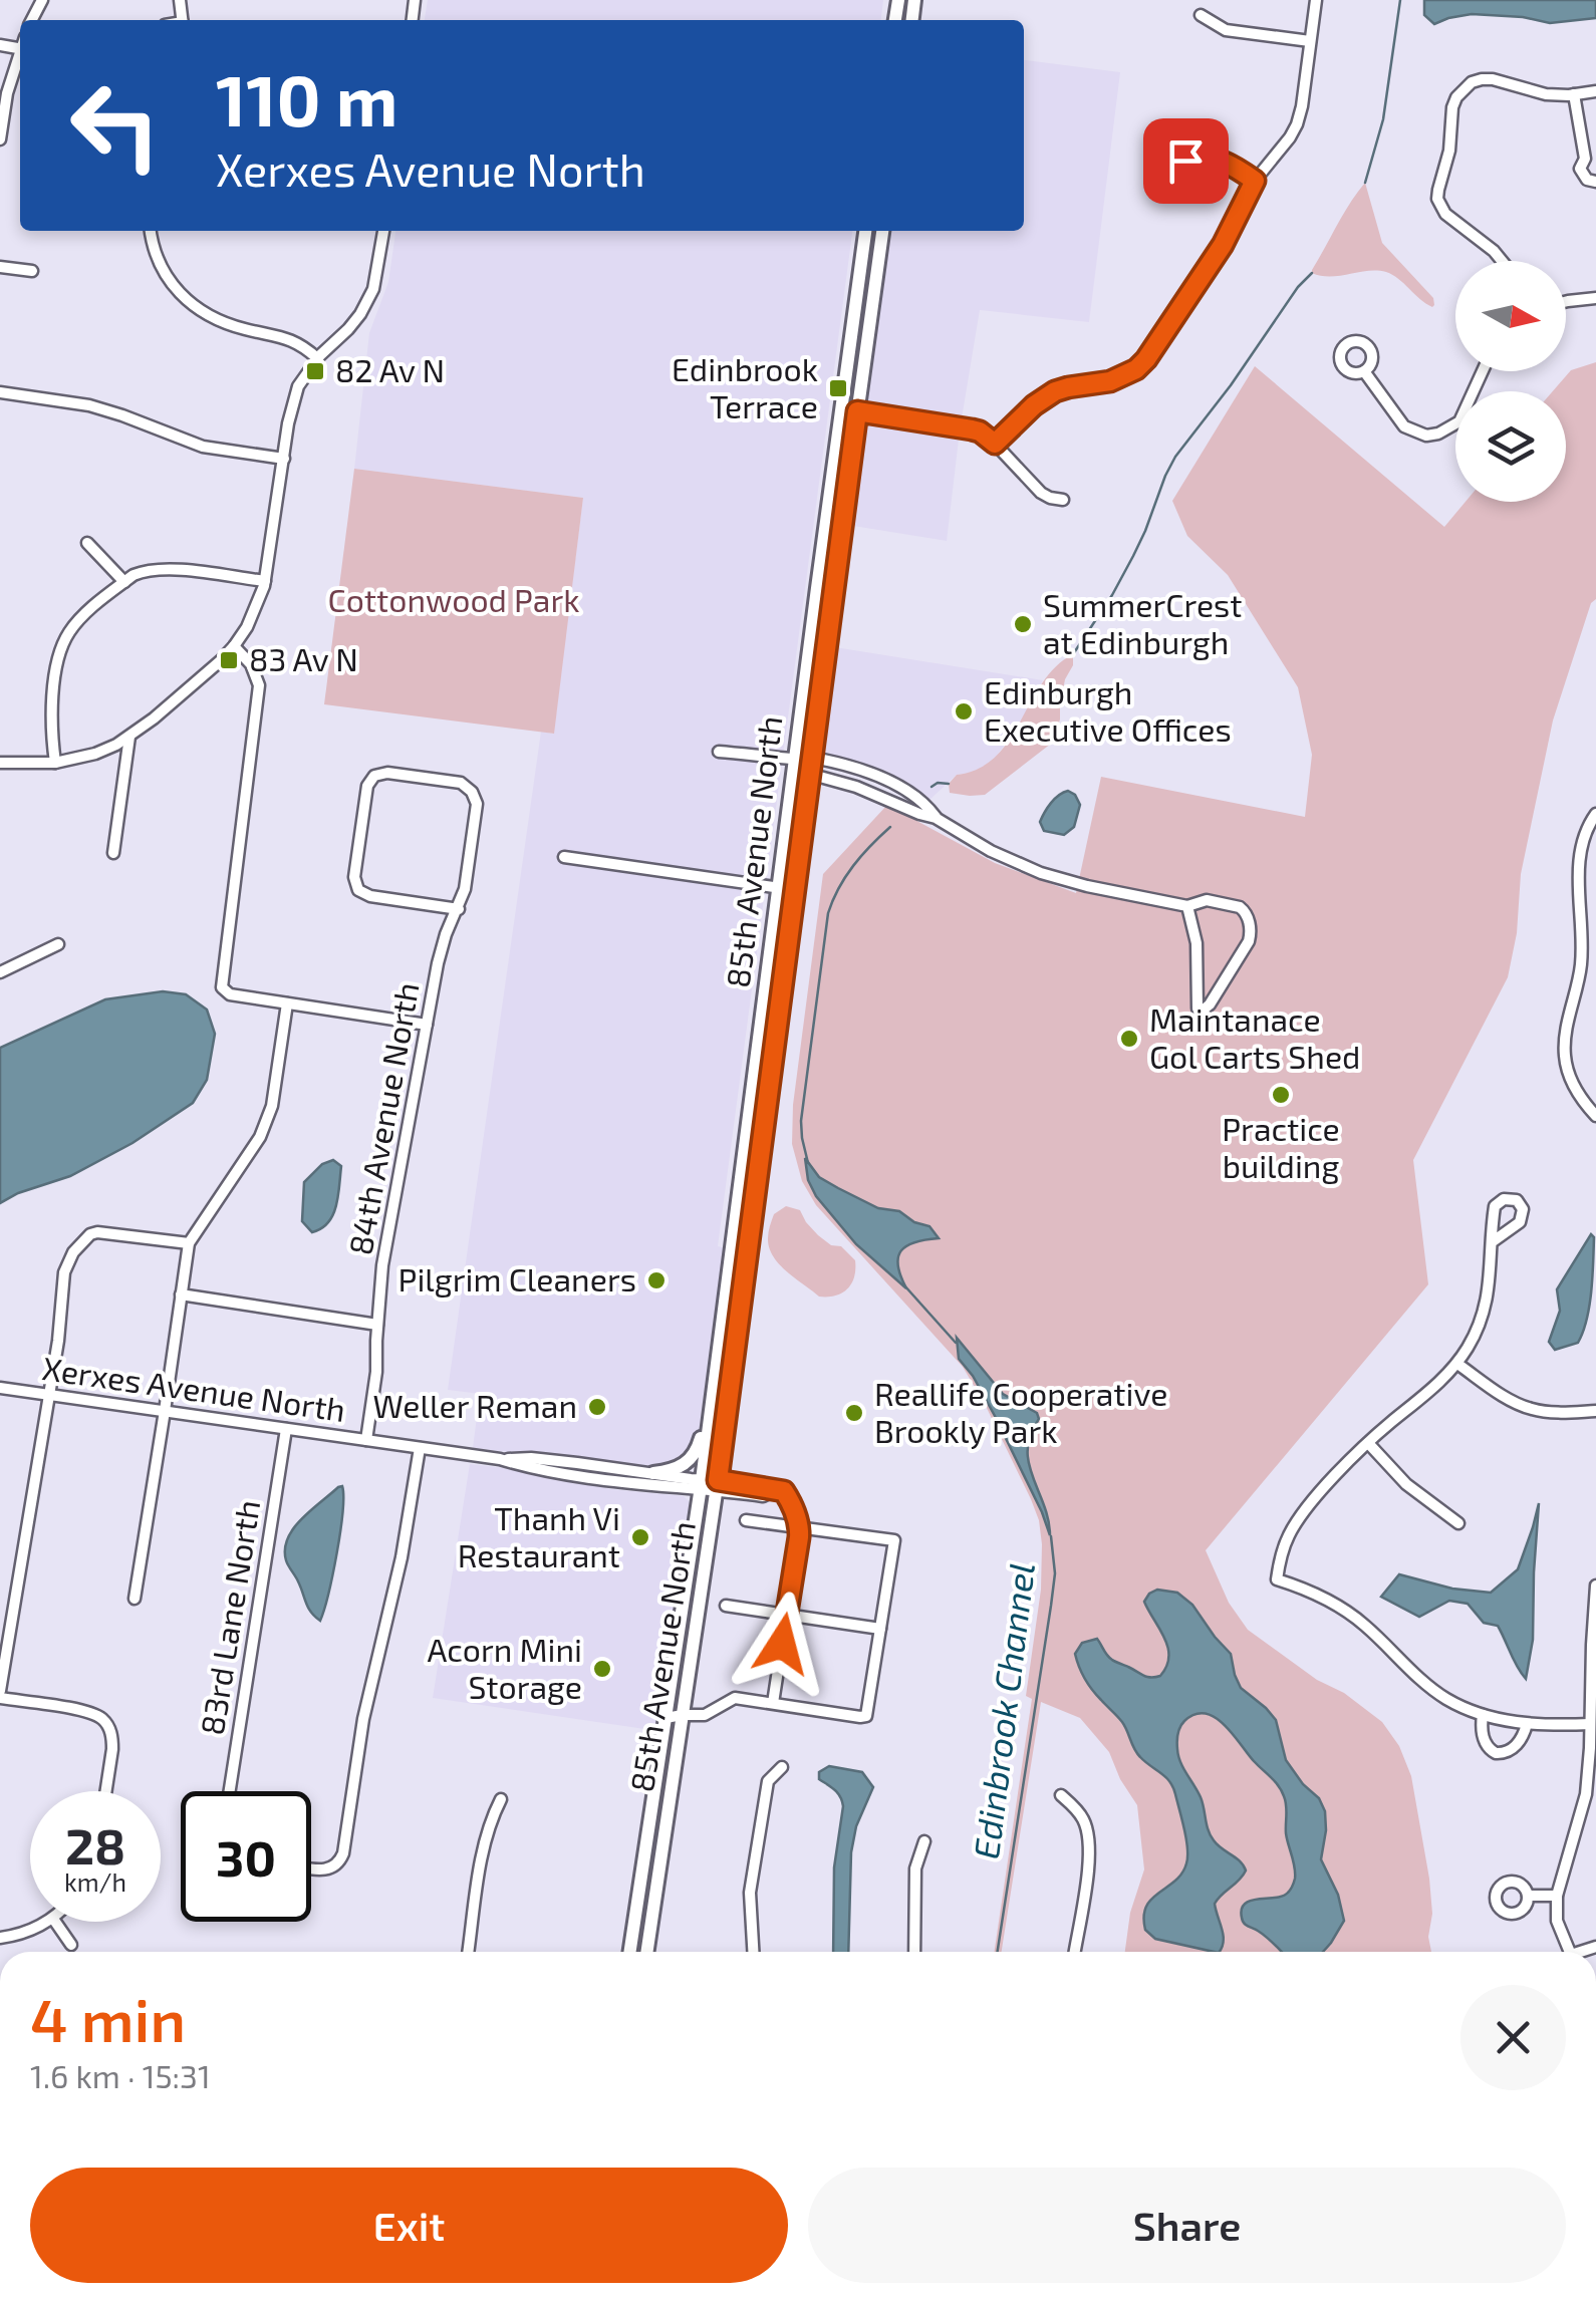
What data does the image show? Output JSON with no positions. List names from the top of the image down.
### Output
{
  "streets": {
    "main road": ["85th Avenue North"],
    "street": ["84th Avenue North", "Xerxes Avenue North", "83rd Lane North"]
  },
  "crossings": [
    ["85th Avenue North", "Xerxes Avenue North"],
    ["84th Avenue North", "Xerxes Avenue North"],
    ["Xerxes Avenue North", "83rd Lane North"]
  ],
  "water": ["Edinbrook Channel"],
  "parks": ["Cottonwood Park"],
  "places": {
    "transit": ["82 Av N", "Edinbrook Terrace", "83 Av N"],
    "other": [
      "SummerCrest at Edinburgh",
      "Edinburgh Executive Offices",
      "Maintanace Gol Carts Shed",
      "Practice building",
      "Pilgrim Cleaners",
      "Weller Reman",
      "Reallife Cooperative Brookly Park",
      "Thanh Vi Restaurant",
      "Acorn Mini Storage"
    ]
  },
  "north": "right",
  "page": {
    "turn": ["110 m", "Xerxes Avenue North"],
    "speed": "28 km/h",
    "limit": "30",
    "heading": ["4 min", "1.6 km · 15:31"],
    "buttons": ["Exit", "Share"]
  }
}
